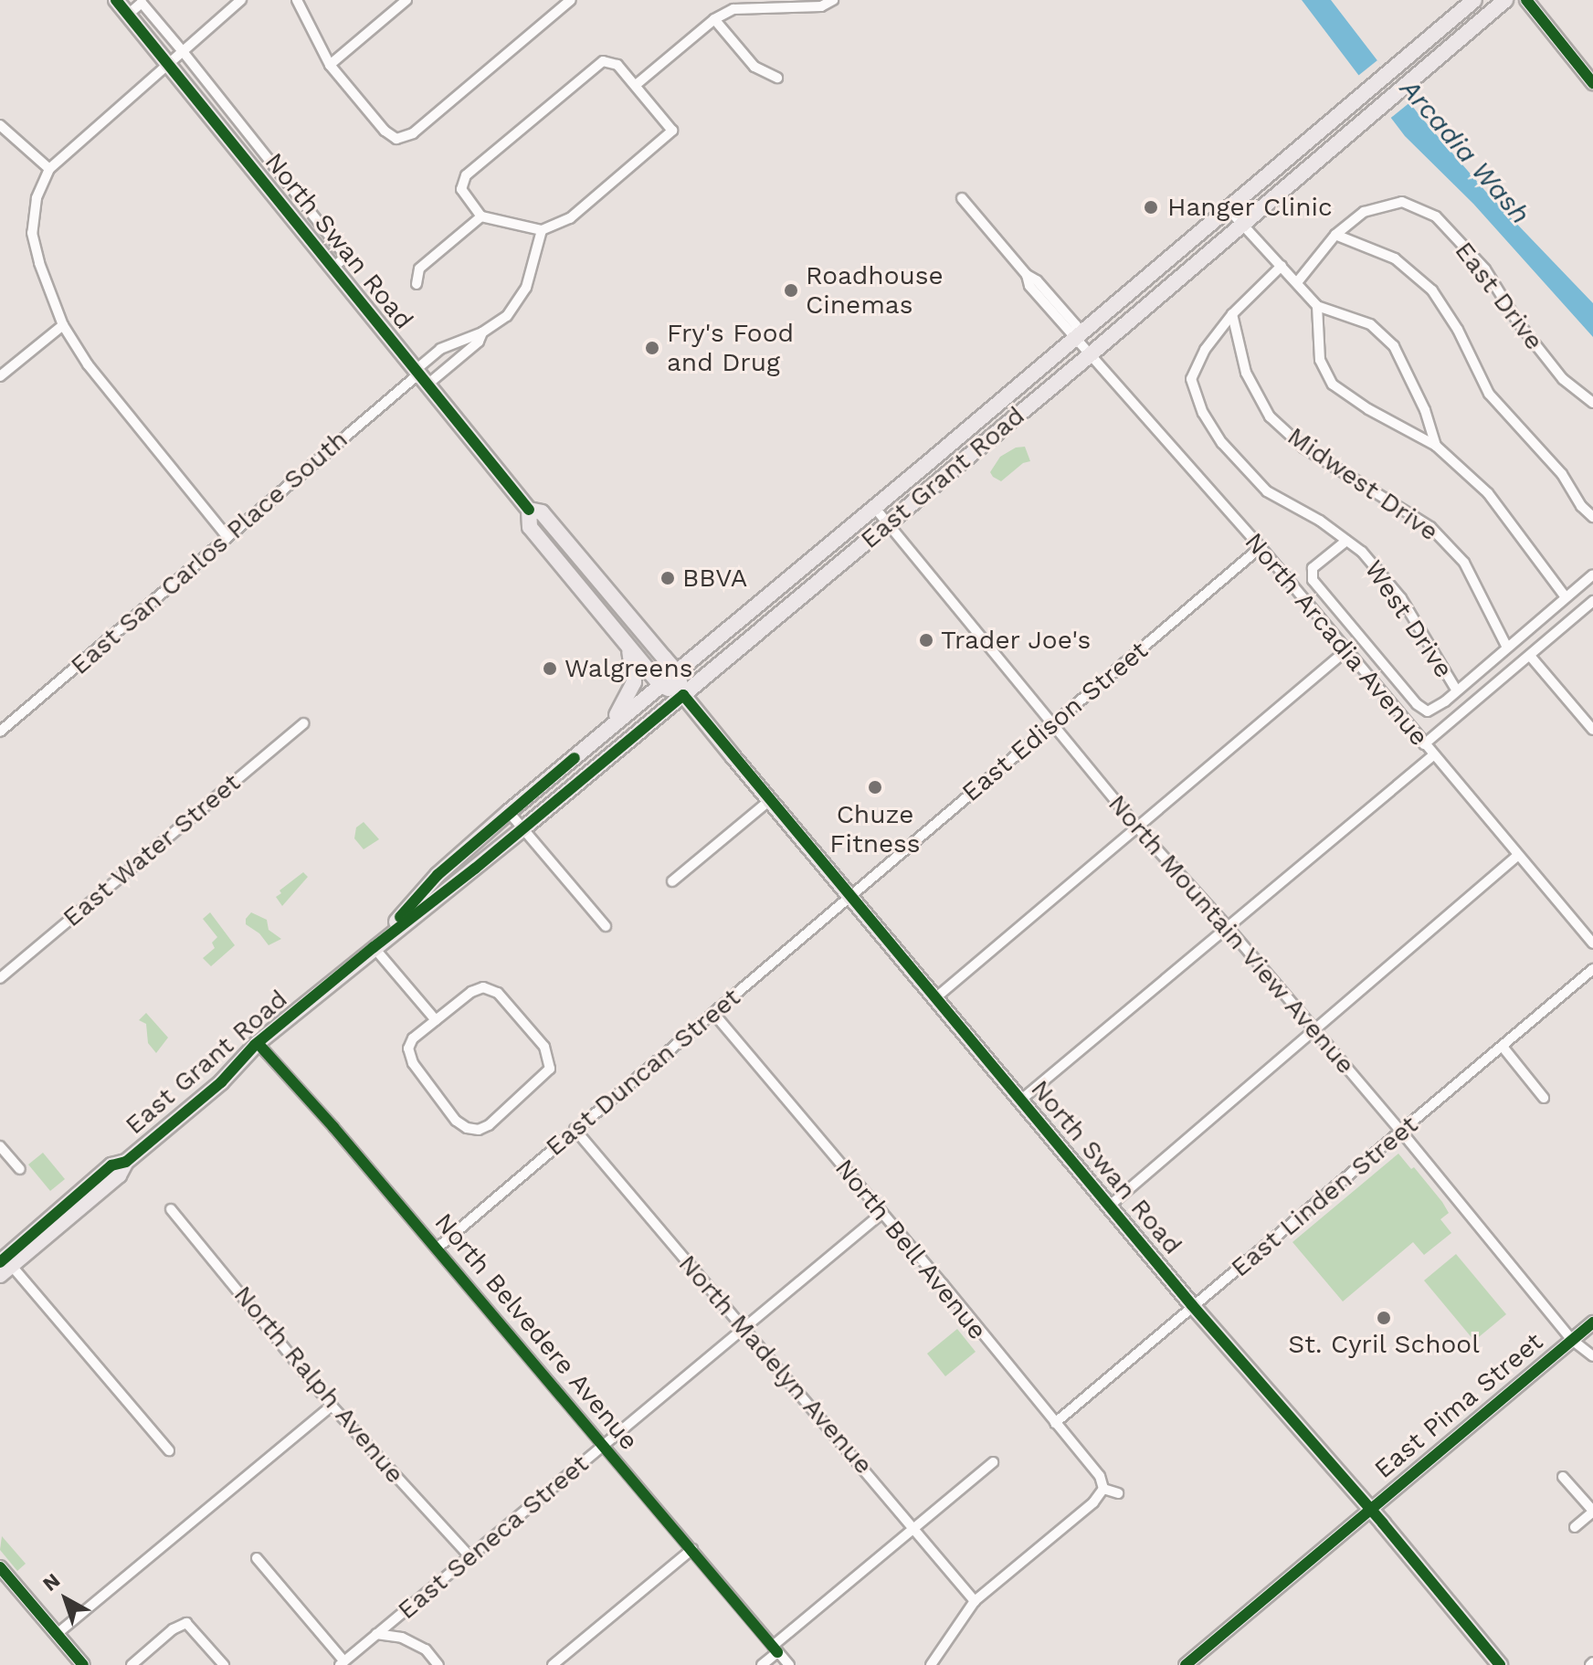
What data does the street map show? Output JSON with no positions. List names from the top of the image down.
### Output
{
  "streets": {
    "main road": ["North Swan Road", "East Grant Road"],
    "street": [
      "East Drive",
      "Midwest Drive",
      "East San Carlos Place South",
      "West Drive",
      "North Arcadia Avenue",
      "East Edison Street",
      "East Water Street",
      "North Mountain View Avenue",
      "East Duncan Street",
      "East Linden Street",
      "North Bell Avenue",
      "North Belvedere Avenue",
      "North Madelyn Avenue",
      "North Ralph Avenue",
      "East Pima Street",
      "East Seneca Street"
    ]
  },
  "crossings": [
    ["North Swan Road", "East Grant Road"],
    ["North Swan Road", "East San Carlos Place South"],
    ["North Swan Road", "East Edison Street"],
    ["North Swan Road", "East Duncan Street"],
    ["North Swan Road", "East Linden Street"],
    ["North Swan Road", "East Pima Street"],
    ["East Grant Road", "North Arcadia Avenue"],
    ["East Grant Road", "North Mountain View Avenue"],
    ["East Grant Road", "North Belvedere Avenue"],
    ["Midwest Drive", "West Drive"],
    ["North Arcadia Avenue", "East Edison Street"],
    ["East Edison Street", "North Mountain View Avenue"],
    ["East Edison Street", "East Duncan Street"],
    ["North Mountain View Avenue", "East Linden Street"],
    ["North Mountain View Avenue", "East Pima Street"],
    ["East Duncan Street", "North Bell Avenue"],
    ["East Duncan Street", "North Belvedere Avenue"],
    ["East Duncan Street", "North Madelyn Avenue"],
    ["East Linden Street", "North Bell Avenue"],
    ["North Bell Avenue", "East Seneca Street"],
    ["North Belvedere Avenue", "East Seneca Street"],
    ["North Madelyn Avenue", "East Seneca Street"],
    ["North Ralph Avenue", "East Seneca Street"]
  ],
  "water": ["Arcadia Wash"],
  "places": [
    "Hanger Clinic",
    "Roadhouse Cinemas",
    "Fry's Food and Drug",
    "BBVA",
    "Trader Joe's",
    "Walgreens",
    "Chuze Fitness",
    "St. Cyril School"
  ],
  "north": "top left"
}
